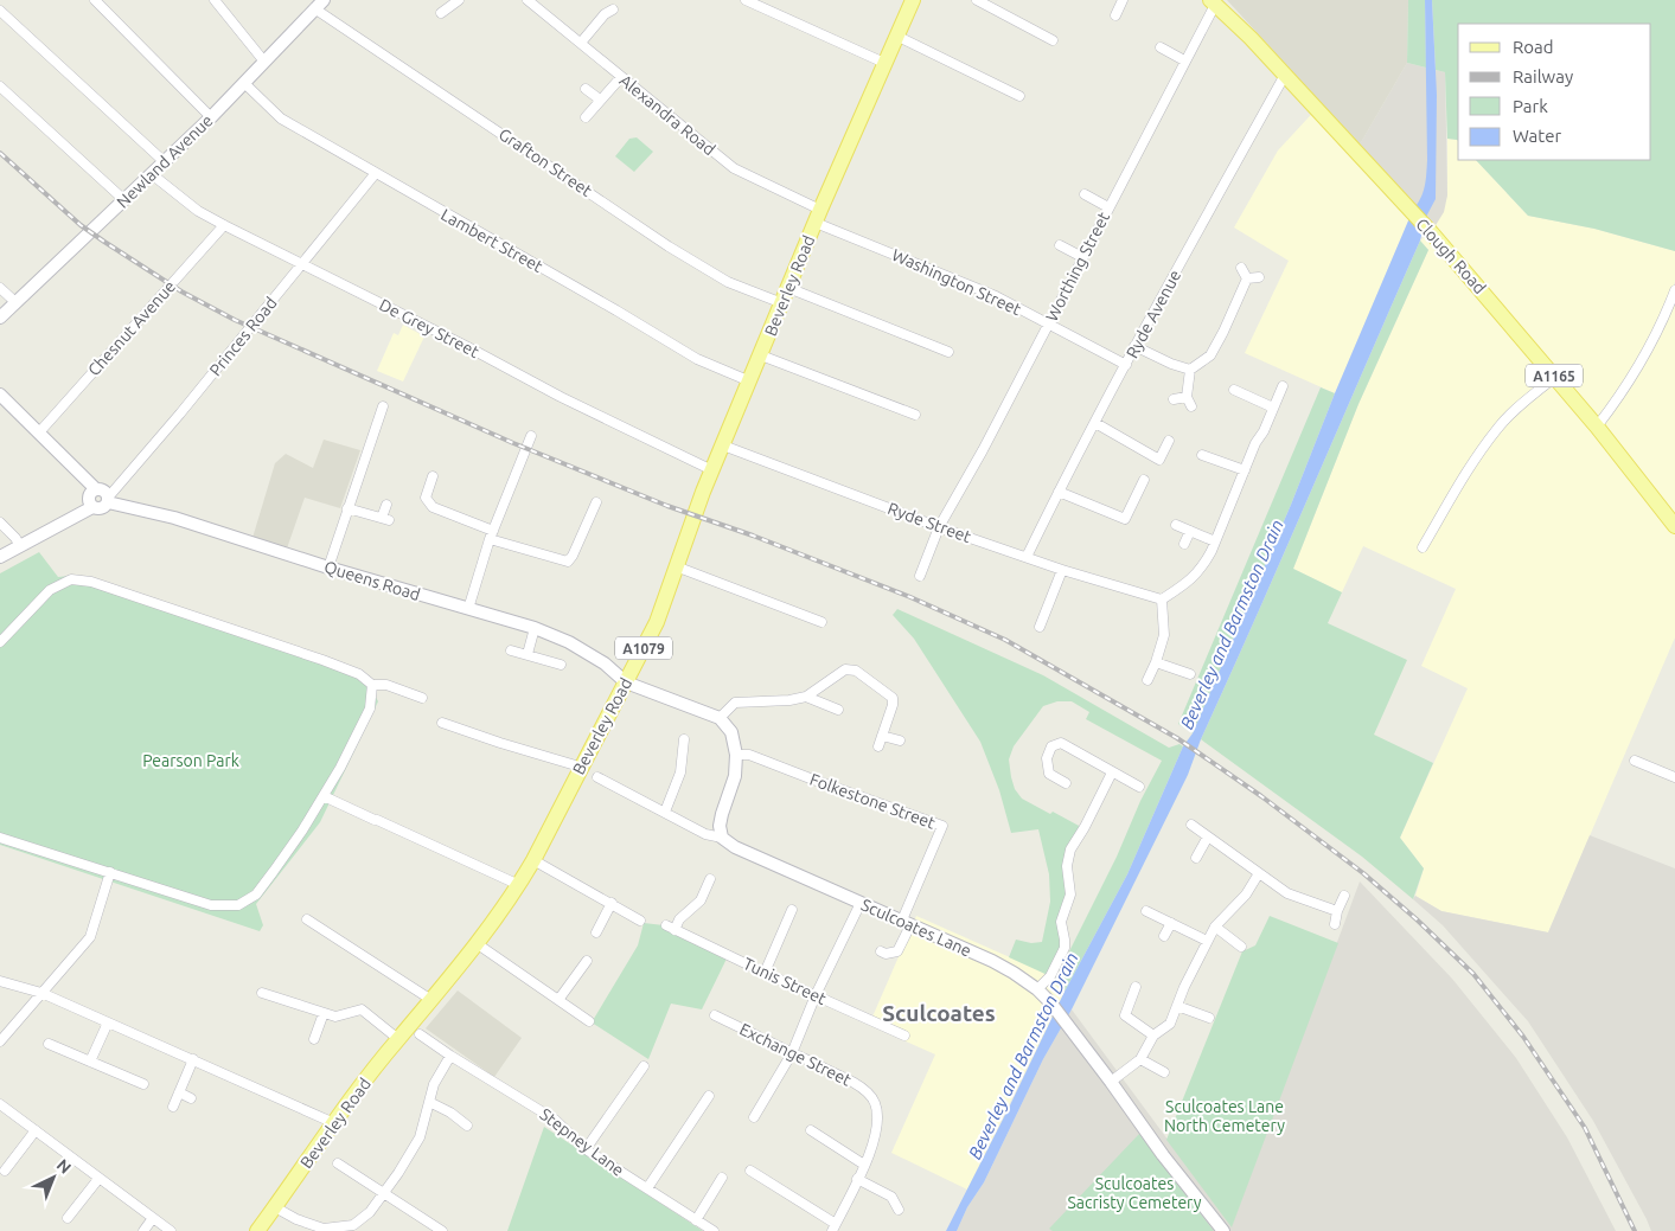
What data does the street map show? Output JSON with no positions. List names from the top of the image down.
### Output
{
  "streets": {
    "main road": [
      "Clough Road",
      "Beverley Road",
      "A1165",
      "A1079"
    ],
    "street": [
      "Alexandra Road",
      "Newland Avenue",
      "Grafton Street",
      "Lambert Street",
      "Worthing Street",
      "Washington Street",
      "Ryde Avenue",
      "Chesnut Avenue",
      "De Grey Street",
      "Princes Road",
      "Ryde Street",
      "Queens Road",
      "Folkestone Street",
      "Sculcoates Lane",
      "Tunis Street",
      "Exchange Street",
      "Stepney Lane"
    ]
  },
  "crossings": [
    ["Alexandra Road", "Washington Street"],
    ["Alexandra Road", "Beverley Road"],
    ["Newland Avenue", "Grafton Street"],
    ["Newland Avenue", "Lambert Street"],
    ["Newland Avenue", "De Grey Street"],
    ["Grafton Street", "Beverley Road"],
    ["Lambert Street", "Beverley Road"],
    ["Lambert Street", "Princes Road"],
    ["Clough Road", "Worthing Street"],
    ["Clough Road", "Ryde Avenue"],
    ["Worthing Street", "Washington Street"],
    ["Worthing Street", "Ryde Street"],
    ["Washington Street", "Beverley Road"],
    ["Washington Street", "Ryde Avenue"],
    ["Beverley Road", "De Grey Street"],
    ["Beverley Road", "Ryde Street"],
    ["Beverley Road", "Queens Road"],
    ["Ryde Avenue", "Ryde Street"],
    ["Chesnut Avenue", "De Grey Street"],
    ["De Grey Street", "Princes Road"],
    ["Princes Road", "Queens Road"],
    ["Folkestone Street", "Sculcoates Lane"]
  ],
  "districts": ["Sculcoates"],
  "water": ["Beverley and Barmston Drain"],
  "parks": ["Pearson Park", "Sculcoates Lane North Cemetery", "Sculcoates Sacristy Cemetery"],
  "legend": [
    "Road",
    "Railway",
    "Park",
    "Water"
  ],
  "north": "top right"
}
